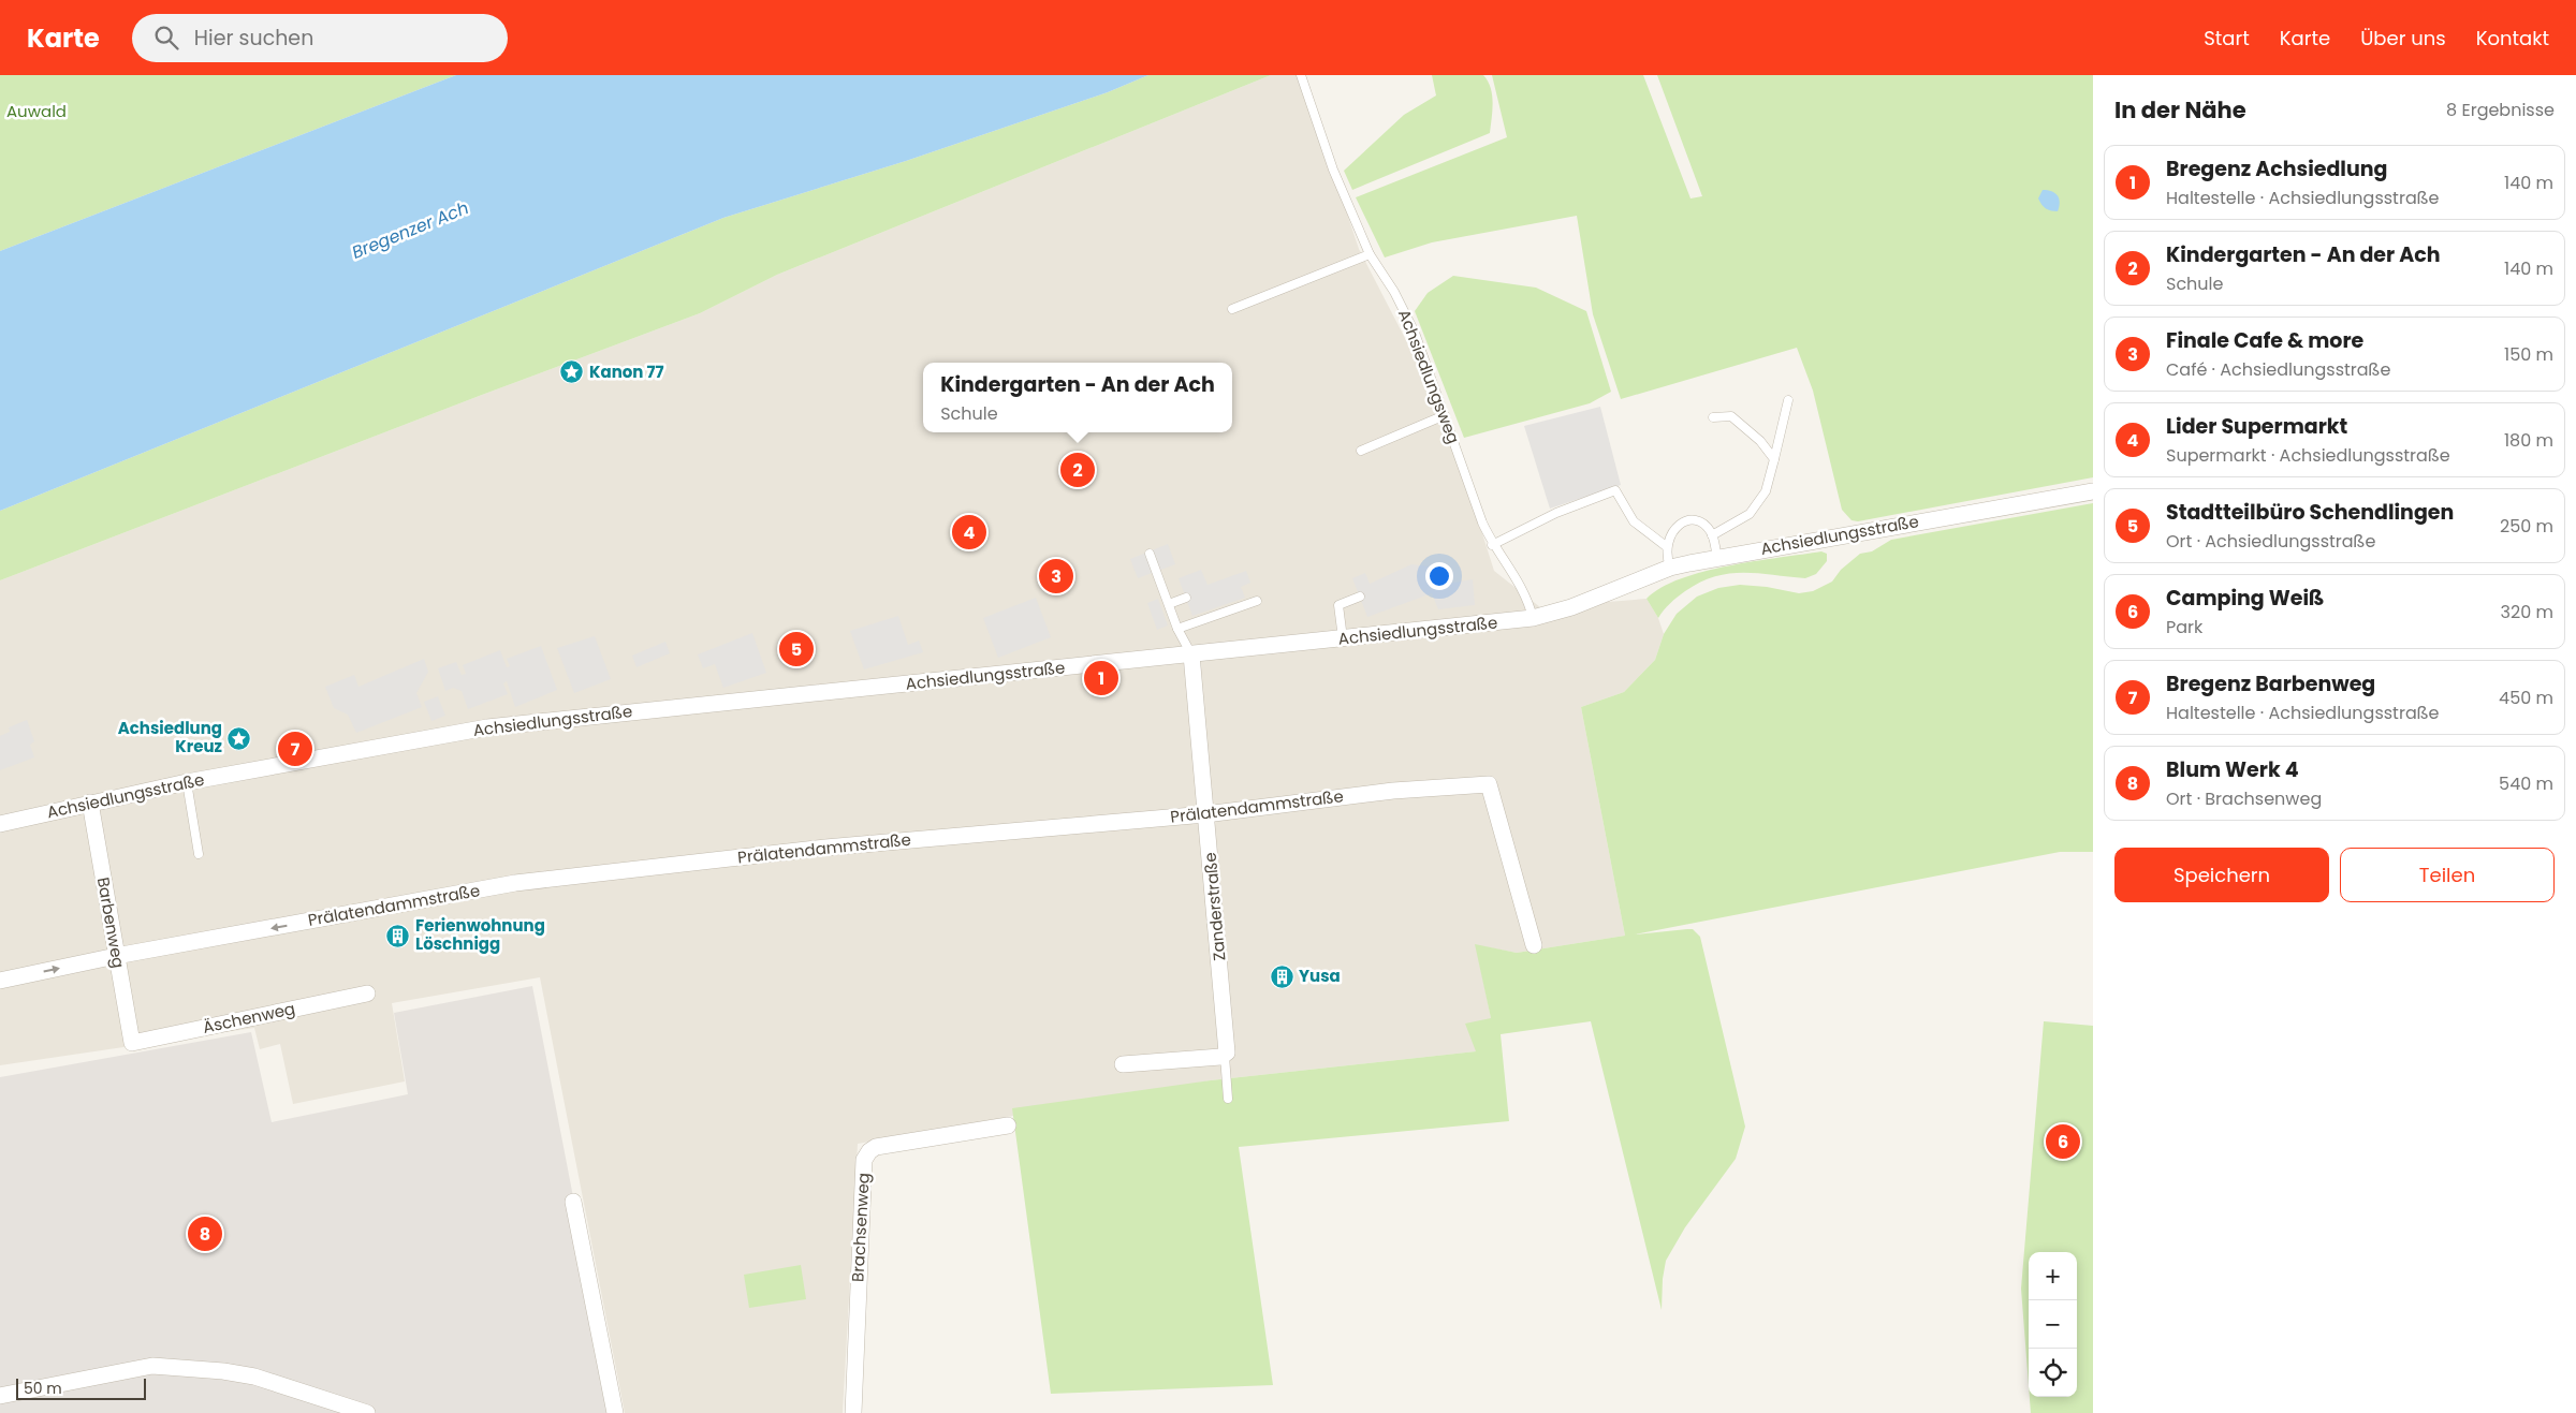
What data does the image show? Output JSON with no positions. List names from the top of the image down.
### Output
{
  "streets": {
    "street": [
      "Achsiedlungsstraße",
      "Prälatendammstraße",
      "Zanderstraße",
      "Barbenweg",
      "Äschenweg",
      "Brachsenweg"
    ],
    "lane": ["Achsiedlungsweg"]
  },
  "crossings": [
    ["Achsiedlungsweg", "Achsiedlungsstraße"],
    ["Achsiedlungsstraße", "Zanderstraße"],
    ["Achsiedlungsstraße", "Barbenweg"],
    ["Prälatendammstraße", "Zanderstraße"],
    ["Prälatendammstraße", "Barbenweg"],
    ["Barbenweg", "Äschenweg"]
  ],
  "one_way": ["Prälatendammstraße"],
  "water": ["Bregenzer Ach"],
  "parks": ["Auwald"],
  "places": {
    "place": ["Kanon 77", "Achsiedlung Kreuz"],
    "building": ["Ferienwohnung Löschnigg", "Yusa"]
  },
  "scale_bar": "50 m",
  "page": {
    "header": "Karte",
    "search": "Hier suchen",
    "nav": [
      "Start",
      "Karte",
      "Über uns",
      "Kontakt"
    ],
    "heading": ["In der Nähe", "8 Ergebnisse"],
    "list": [
      {
        "mark": "1",
        "name": "Bregenz Achsiedlung",
        "note": "Haltestelle · Achsiedlungsstraße",
        "value": "140 m"
      },
      {
        "mark": "2",
        "name": "Kindergarten - An der Ach",
        "note": "Schule",
        "value": "140 m"
      },
      {
        "mark": "3",
        "name": "Finale Cafe & more",
        "note": "Café · Achsiedlungsstraße",
        "value": "150 m"
      },
      {
        "mark": "4",
        "name": "Lider Supermarkt",
        "note": "Supermarkt · Achsiedlungsstraße",
        "value": "180 m"
      },
      {
        "mark": "5",
        "name": "Stadtteilbüro Schendlingen",
        "note": "Ort · Achsiedlungsstraße",
        "value": "250 m"
      },
      {
        "mark": "6",
        "name": "Camping Weiß",
        "note": "Park",
        "value": "320 m"
      },
      {
        "mark": "7",
        "name": "Bregenz Barbenweg",
        "note": "Haltestelle · Achsiedlungsstraße",
        "value": "450 m"
      },
      {
        "mark": "8",
        "name": "Blum Werk 4",
        "note": "Ort · Brachsenweg",
        "value": "540 m"
      }
    ],
    "popup": ["Kindergarten - An der Ach", "Schule"],
    "pins": [
      "2",
      "4",
      "3",
      "5",
      "1",
      "7",
      "6",
      "8"
    ],
    "buttons": ["Speichern", "Teilen"],
    "map_buttons": ["+", "−"],
    "scale": "50 m"
  }
}
